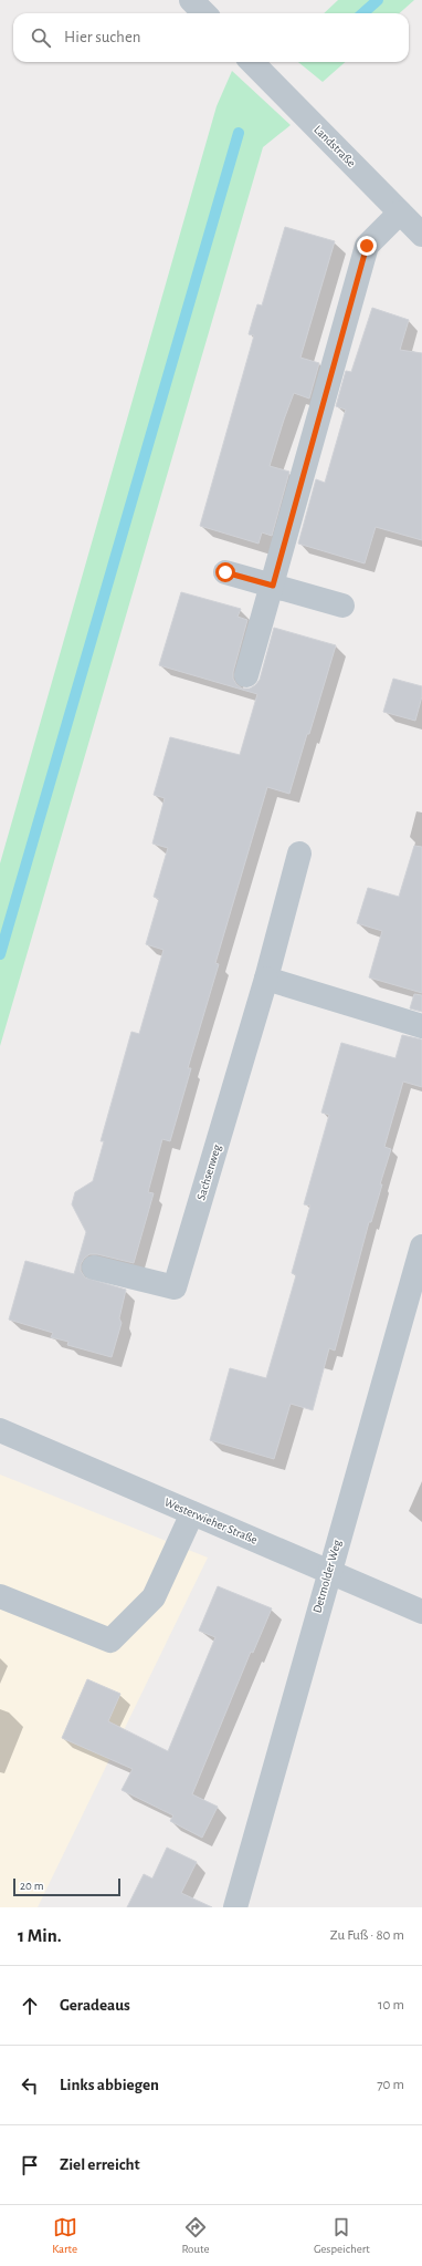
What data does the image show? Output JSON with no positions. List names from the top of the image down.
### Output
{
  "streets": {
    "street": [
      "Landstraße",
      "Sachsenweg",
      "Westerwieher Straße",
      "Detmolder Weg"
    ]
  },
  "crossings": [
    ["Westerwieher Straße", "Detmolder Weg"]
  ],
  "scale_bar": "20 m",
  "page": {
    "search": "Hier suchen",
    "scale": "20 m",
    "heading": ["1 Min.", "Zu Fuß · 80 m"],
    "list": [
      ["Geradeaus", "10 m"],
      ["Links abbiegen", "70 m"],
      "Ziel erreicht"
    ],
    "nav": ["Karte", "Route", "Gespeichert"]
  }
}
